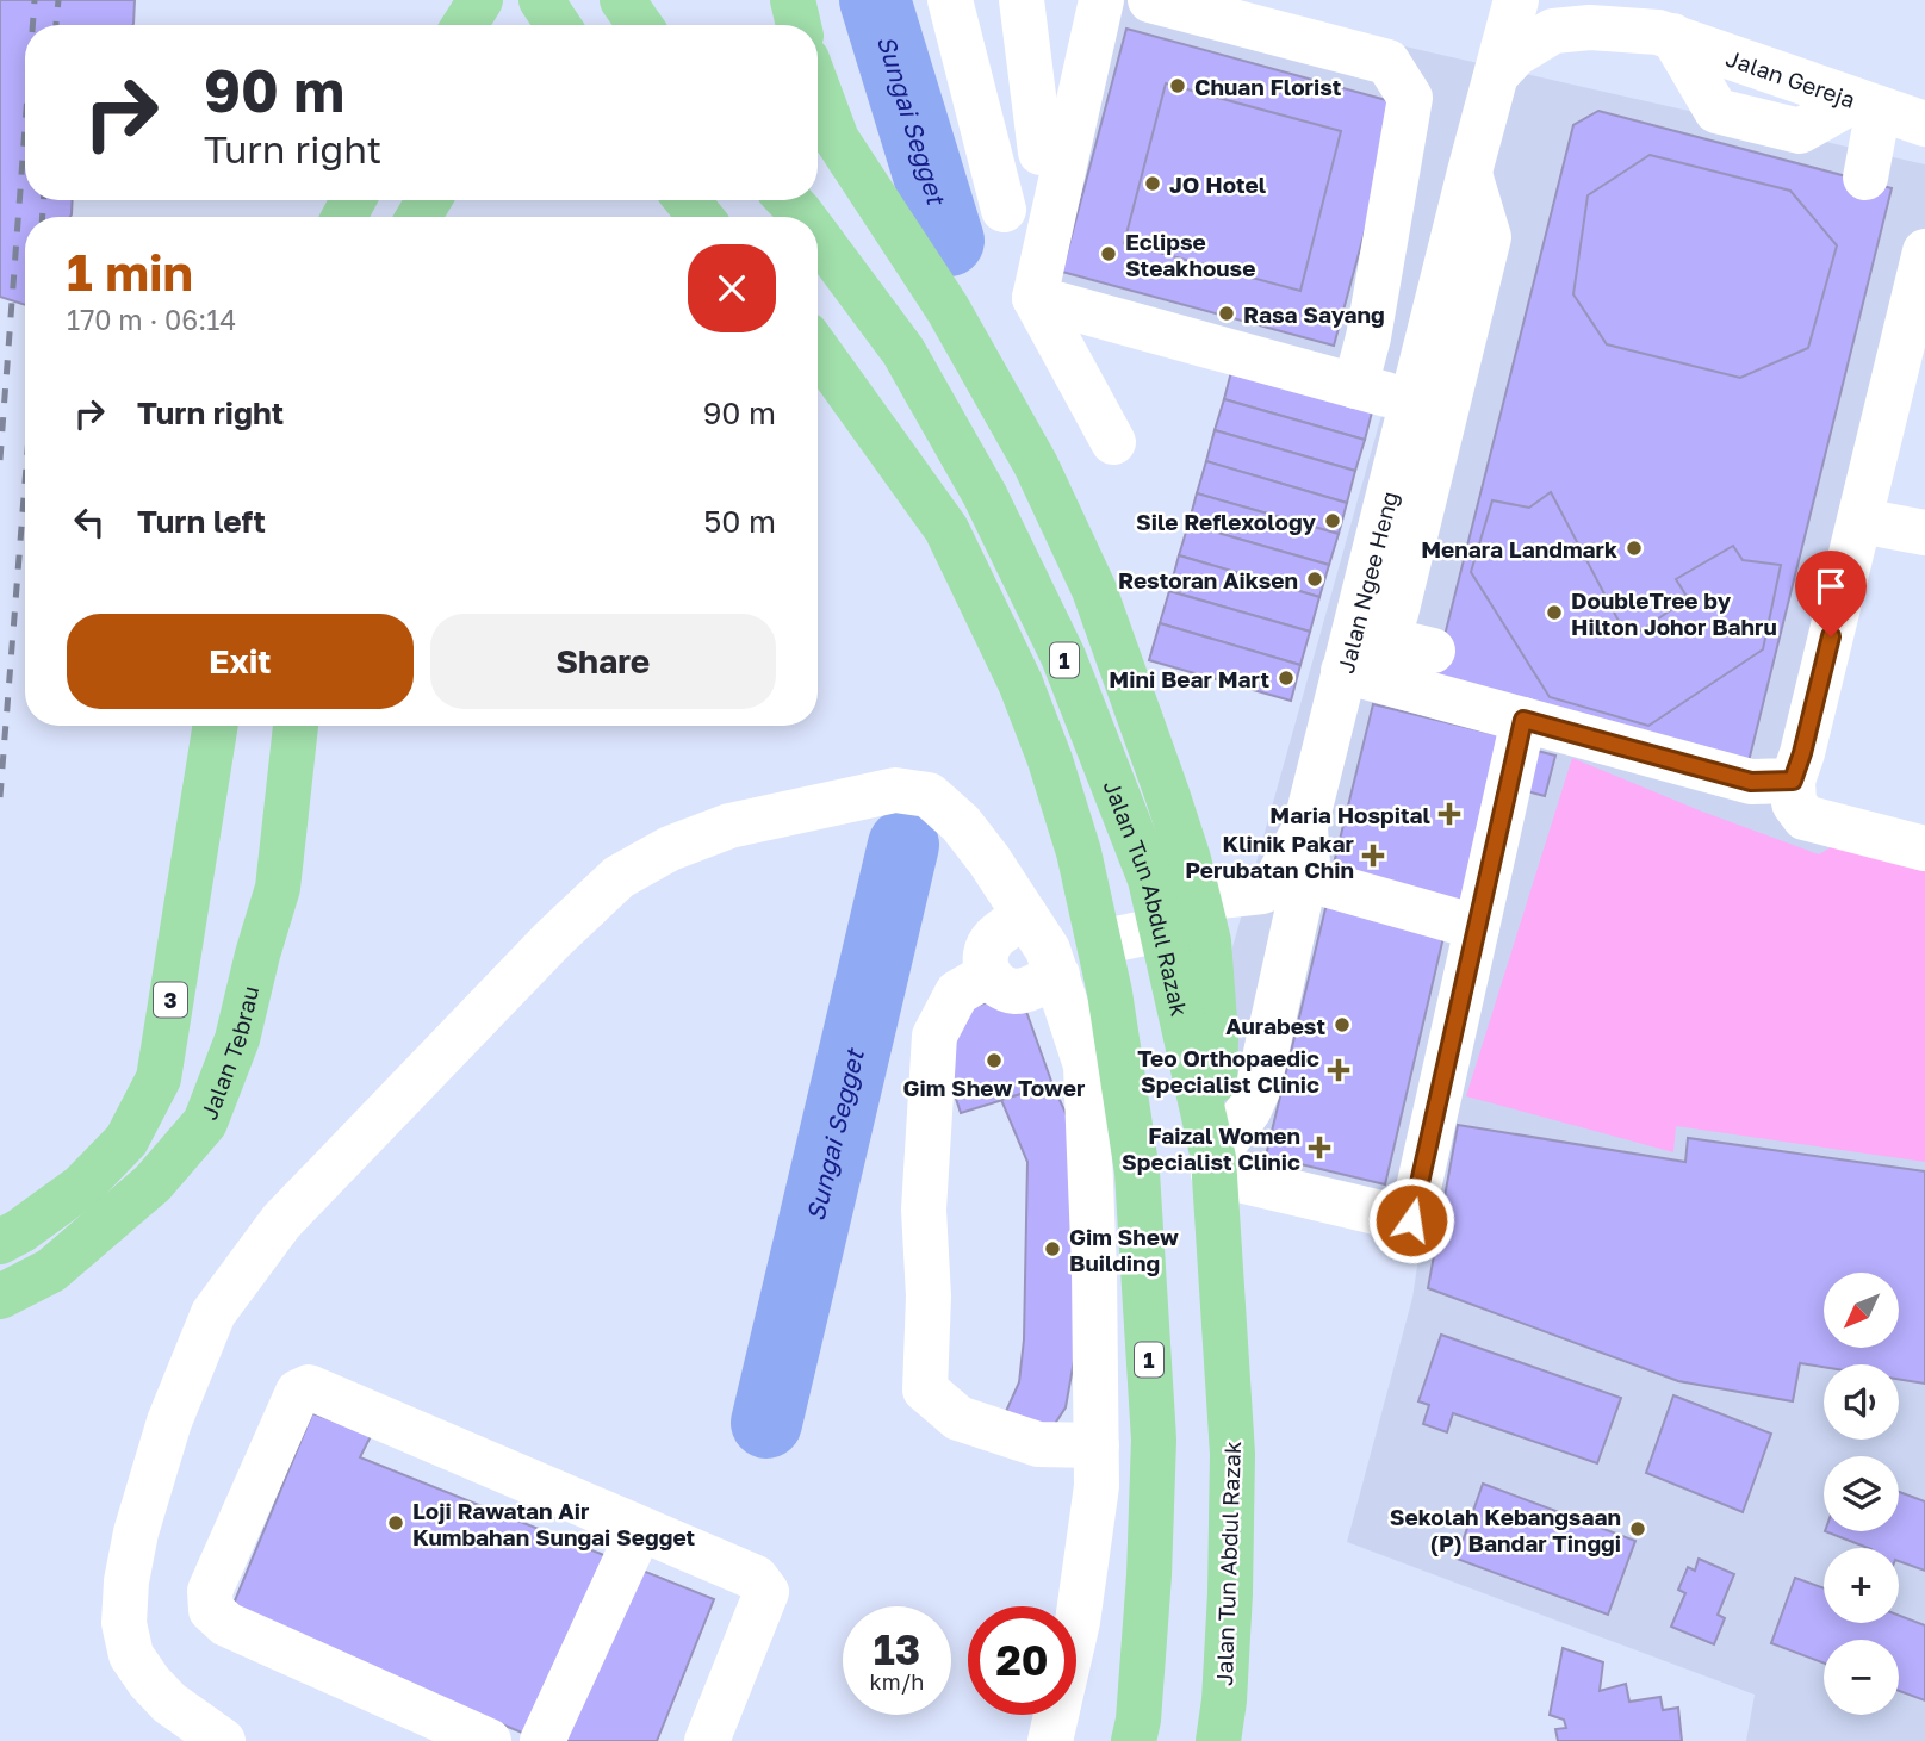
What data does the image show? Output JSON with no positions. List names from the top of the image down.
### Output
{
  "streets": {
    "highway": [
      "1",
      "Jalan Tun Abdul Razak",
      "3",
      "Jalan Tebrau"
    ],
    "street": ["Jalan Gereja", "Jalan Ngee Heng"]
  },
  "crossings": [
    ["Jalan Gereja", "Jalan Ngee Heng"],
    ["Jalan Ngee Heng", "Jalan Tun Abdul Razak"]
  ],
  "water": ["Sungai Segget"],
  "places": {
    "other": [
      "Chuan Florist",
      "JO Hotel",
      "Eclipse Steakhouse",
      "Rasa Sayang",
      "Sile Reflexology",
      "Menara Landmark",
      "Restoran Aiksen",
      "DoubleTree by Hilton Johor Bahru",
      "Mini Bear Mart",
      "Aurabest",
      "Gim Shew Tower",
      "Gim Shew Building",
      "Loji Rawatan Air Kumbahan Sungai Segget",
      "Sekolah Kebangsaan (P) Bandar Tinggi"
    ],
    "health": [
      "Maria Hospital",
      "Klinik Pakar Perubatan Chin",
      "Teo Orthopaedic Specialist Clinic",
      "Faizal Women Specialist Clinic"
    ]
  },
  "north": "bottom left",
  "page": {
    "turn": ["90 m", "Turn right"],
    "heading": ["1 min", "170 m · 06:14"],
    "list": [
      {
        "name": "Turn right",
        "value": "90 m"
      },
      {
        "name": "Turn left",
        "value": "50 m"
      }
    ],
    "buttons": ["Exit", "Share"],
    "map_buttons": ["+", "−"],
    "speed": "13 km/h",
    "limit": "20"
  }
}
